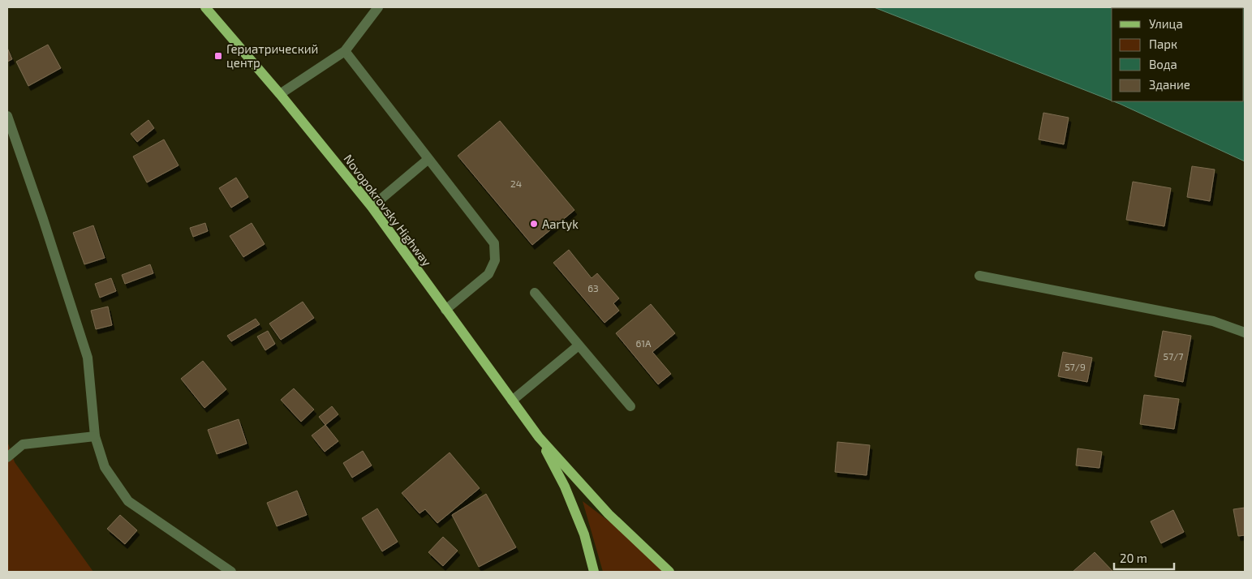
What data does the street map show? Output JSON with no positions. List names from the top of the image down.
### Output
{
  "streets": {
    "main road": ["Novopokrovsky Highway"]
  },
  "places": {
    "transit": ["Гериатрический центр"],
    "other": ["Aartyk"]
  },
  "house_numbers": [
    "24",
    "63",
    "61А",
    "57/7",
    "57/9"
  ],
  "legend": [
    "Улица",
    "Парк",
    "Вода",
    "Здание"
  ],
  "scale_bar": "20 m"
}
